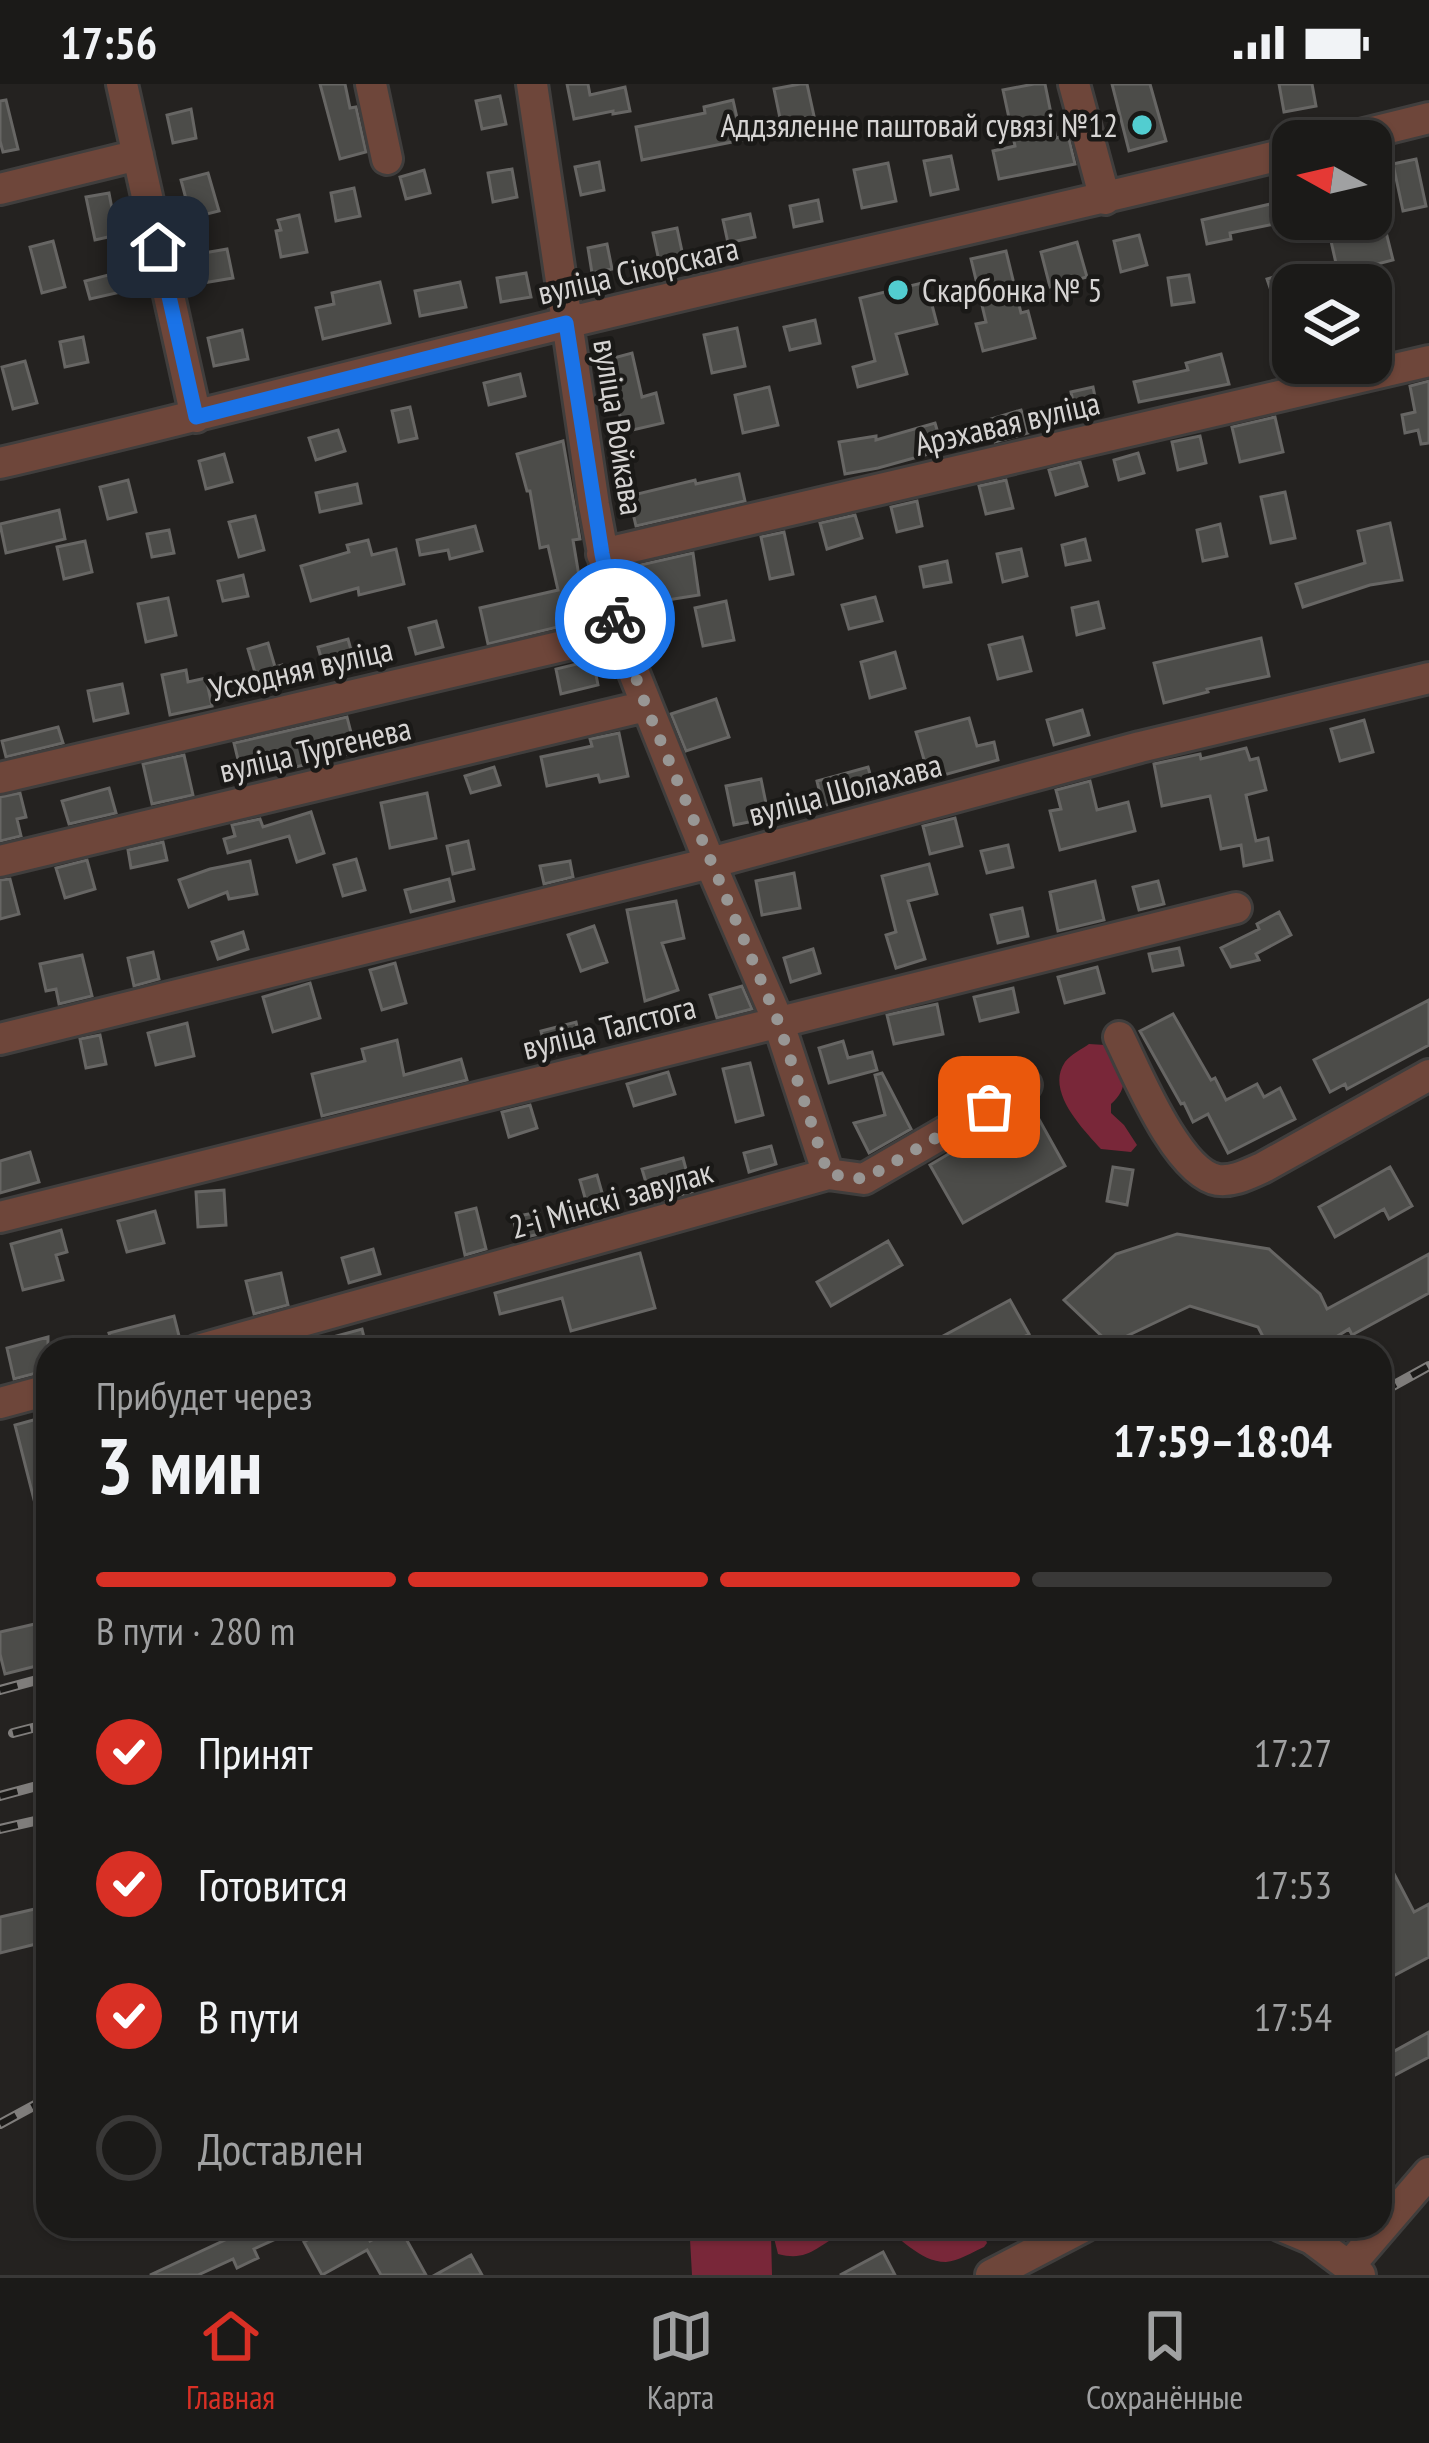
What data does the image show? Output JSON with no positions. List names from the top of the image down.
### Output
{
  "streets": {
    "street": [
      "вуліца Сікорскага",
      "Арэхавая вуліца",
      "вуліца Войкава",
      "Усходняя вуліца",
      "вуліца Тургенева",
      "вуліца Шолахава",
      "вуліца Талстога",
      "2-і Мінскі завулак"
    ]
  },
  "crossings": [
    ["вуліца Сікорскага", "вуліца Войкава"],
    ["Арэхавая вуліца", "вуліца Войкава"],
    ["вуліца Войкава", "Усходняя вуліца"],
    ["вуліца Войкава", "вуліца Тургенева"],
    ["вуліца Войкава", "вуліца Шолахава"],
    ["вуліца Войкава", "вуліца Талстога"],
    ["вуліца Войкава", "2-і Мінскі завулак"]
  ],
  "places": ["Аддзяленне паштовай сувязі №12", "Скарбонка № 5"],
  "north": "left",
  "page": {
    "status": "17:56",
    "heading": ["3 мин", "Прибудет через", "17:59–18:04"],
    "bar": "В пути · 280 m",
    "list": [
      ["Принят", "17:27"],
      ["Готовится", "17:53"],
      ["В пути", "17:54"],
      "Доставлен"
    ],
    "tabs": ["Главная", "Карта", "Сохранённые"]
  }
}
